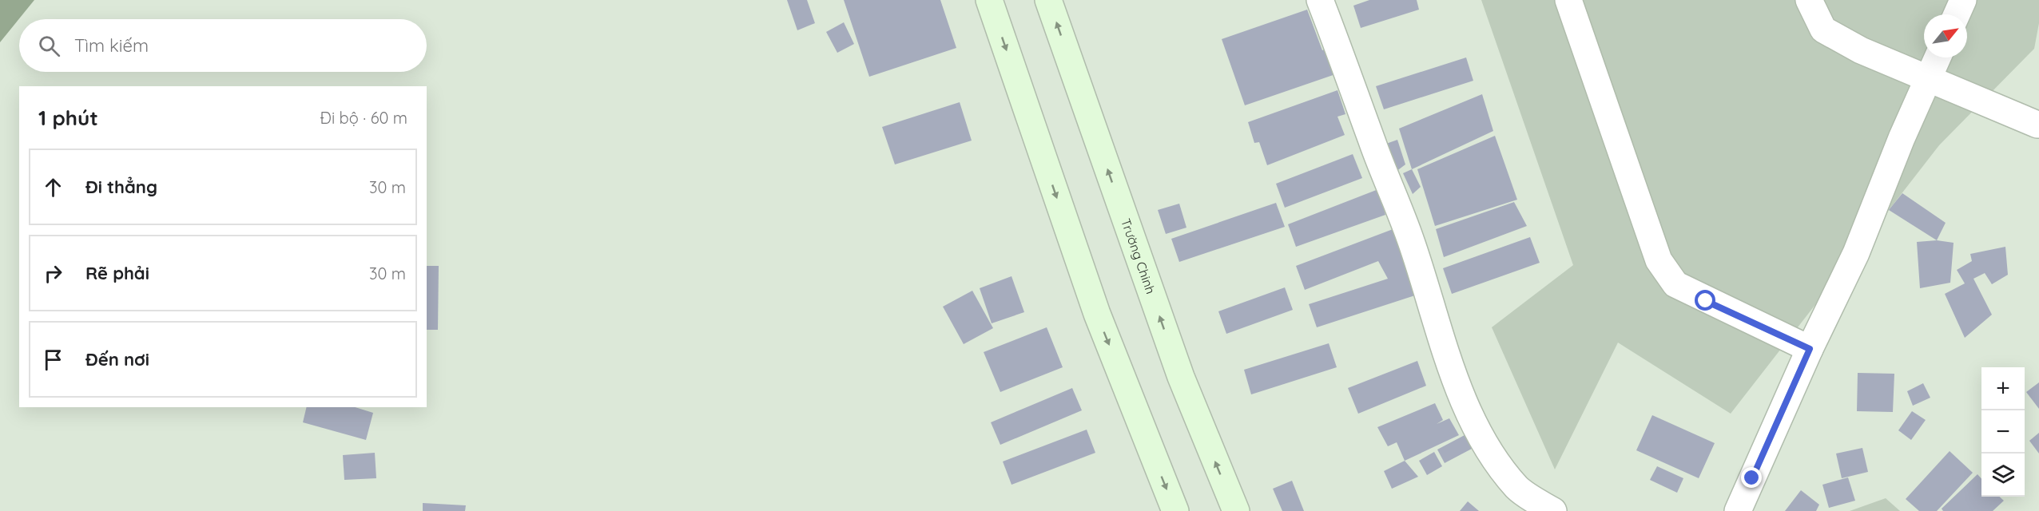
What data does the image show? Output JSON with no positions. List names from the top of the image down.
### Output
{
  "streets": {
    "street": ["Trường Chinh"]
  },
  "north": "top right",
  "page": {
    "search": "Tìm kiếm",
    "heading": ["1 phút", "Đi bộ · 60 m"],
    "list": [
      ["Đi thẳng", "30 m"],
      ["Rẽ phải", "30 m"],
      "Đến nơi"
    ],
    "map_buttons": ["+", "−"]
  }
}
